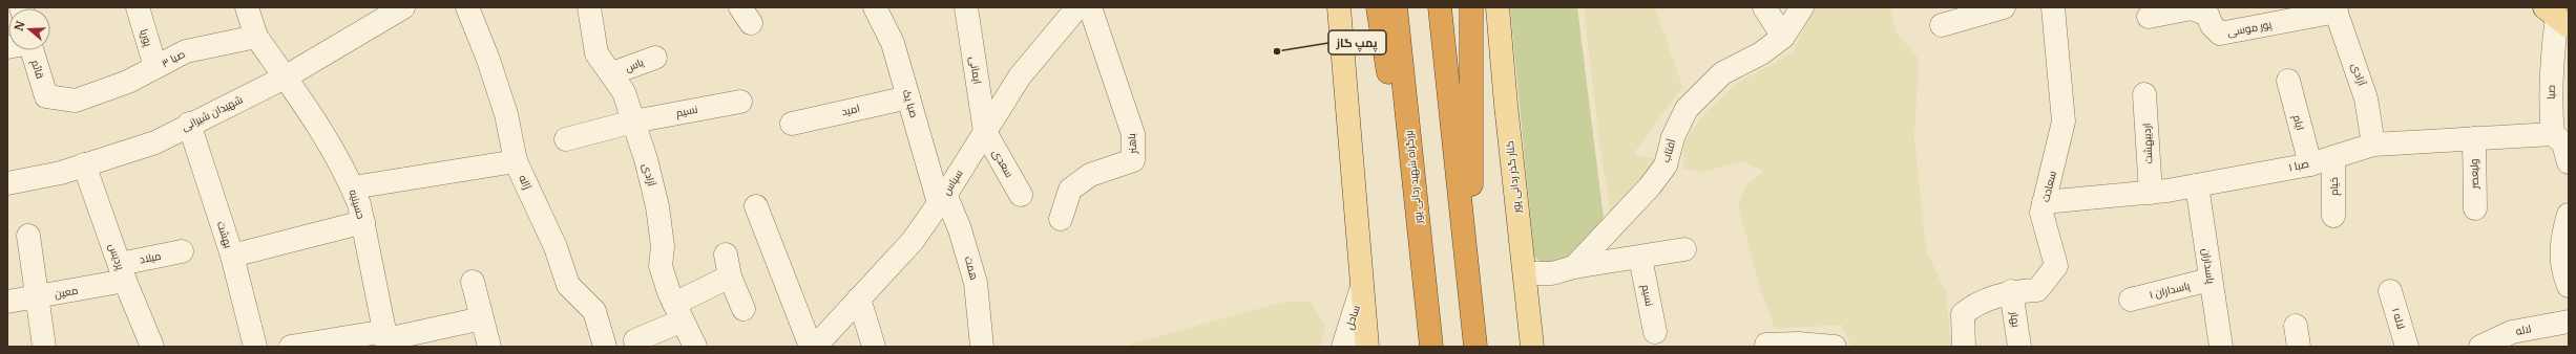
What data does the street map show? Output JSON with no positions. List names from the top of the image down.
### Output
{
  "streets": {
    "highway": ["بزرگراه شهید ردانی پور"],
    "main road": ["کنار گذر ردانی پور"],
    "street": [
      "پور موسی",
      "پوریا",
      "صبا ۳",
      "یاس",
      "قائم",
      "ایمانی",
      "آزادی",
      "صبا",
      "صبا یک",
      "امید",
      "نسیم",
      "شهیدان شیرانی",
      "ایام",
      "باهنر",
      "اردیبهشت",
      "آفتاب",
      "سعدی",
      "صبا ۱",
      "ولیعصر",
      "ژاله",
      "سپاس",
      "سعادت",
      "خیام",
      "حسینیه",
      "بهشت",
      "پردیس",
      "میلاد",
      "پاسداران",
      "همت",
      "پاسداران ۱",
      "معین",
      "ساحل",
      "لاله ۱",
      "بهار",
      "لاله"
    ]
  },
  "crossings": [
    ["پور موسی", "آزادی"],
    ["پوریا", "صبا ۳"],
    ["صبا ۳", "قائم"],
    ["یاس", "آزادی"],
    ["ایمانی", "سعدی"],
    ["ایمانی", "سپاس"],
    ["آزادی", "نسیم"],
    ["آزادی", "صبا ۱"],
    ["صبا", "صبا ۱"],
    ["صبا یک", "امید"],
    ["صبا یک", "سپاس"],
    ["صبا یک", "همت"],
    ["شهیدان شیرانی", "حسینیه"],
    ["شهیدان شیرانی", "بهشت"],
    ["شهیدان شیرانی", "پردیس"],
    ["ایام", "صبا ۱"],
    ["اردیبهشت", "صبا ۱"],
    ["سعدی", "سپاس"],
    ["صبا ۱", "ولیعصر"],
    ["صبا ۱", "سعادت"],
    ["صبا ۱", "خیام"],
    ["صبا ۱", "پاسداران"],
    ["سپاس", "همت"],
    ["سعادت", "بهار"],
    ["پردیس", "میلاد"],
    ["پردیس", "معین"],
    ["میلاد", "معین"],
    ["پاسداران", "پاسداران ۱"]
  ],
  "places": ["پمپ گاز"],
  "north": "left"
}
